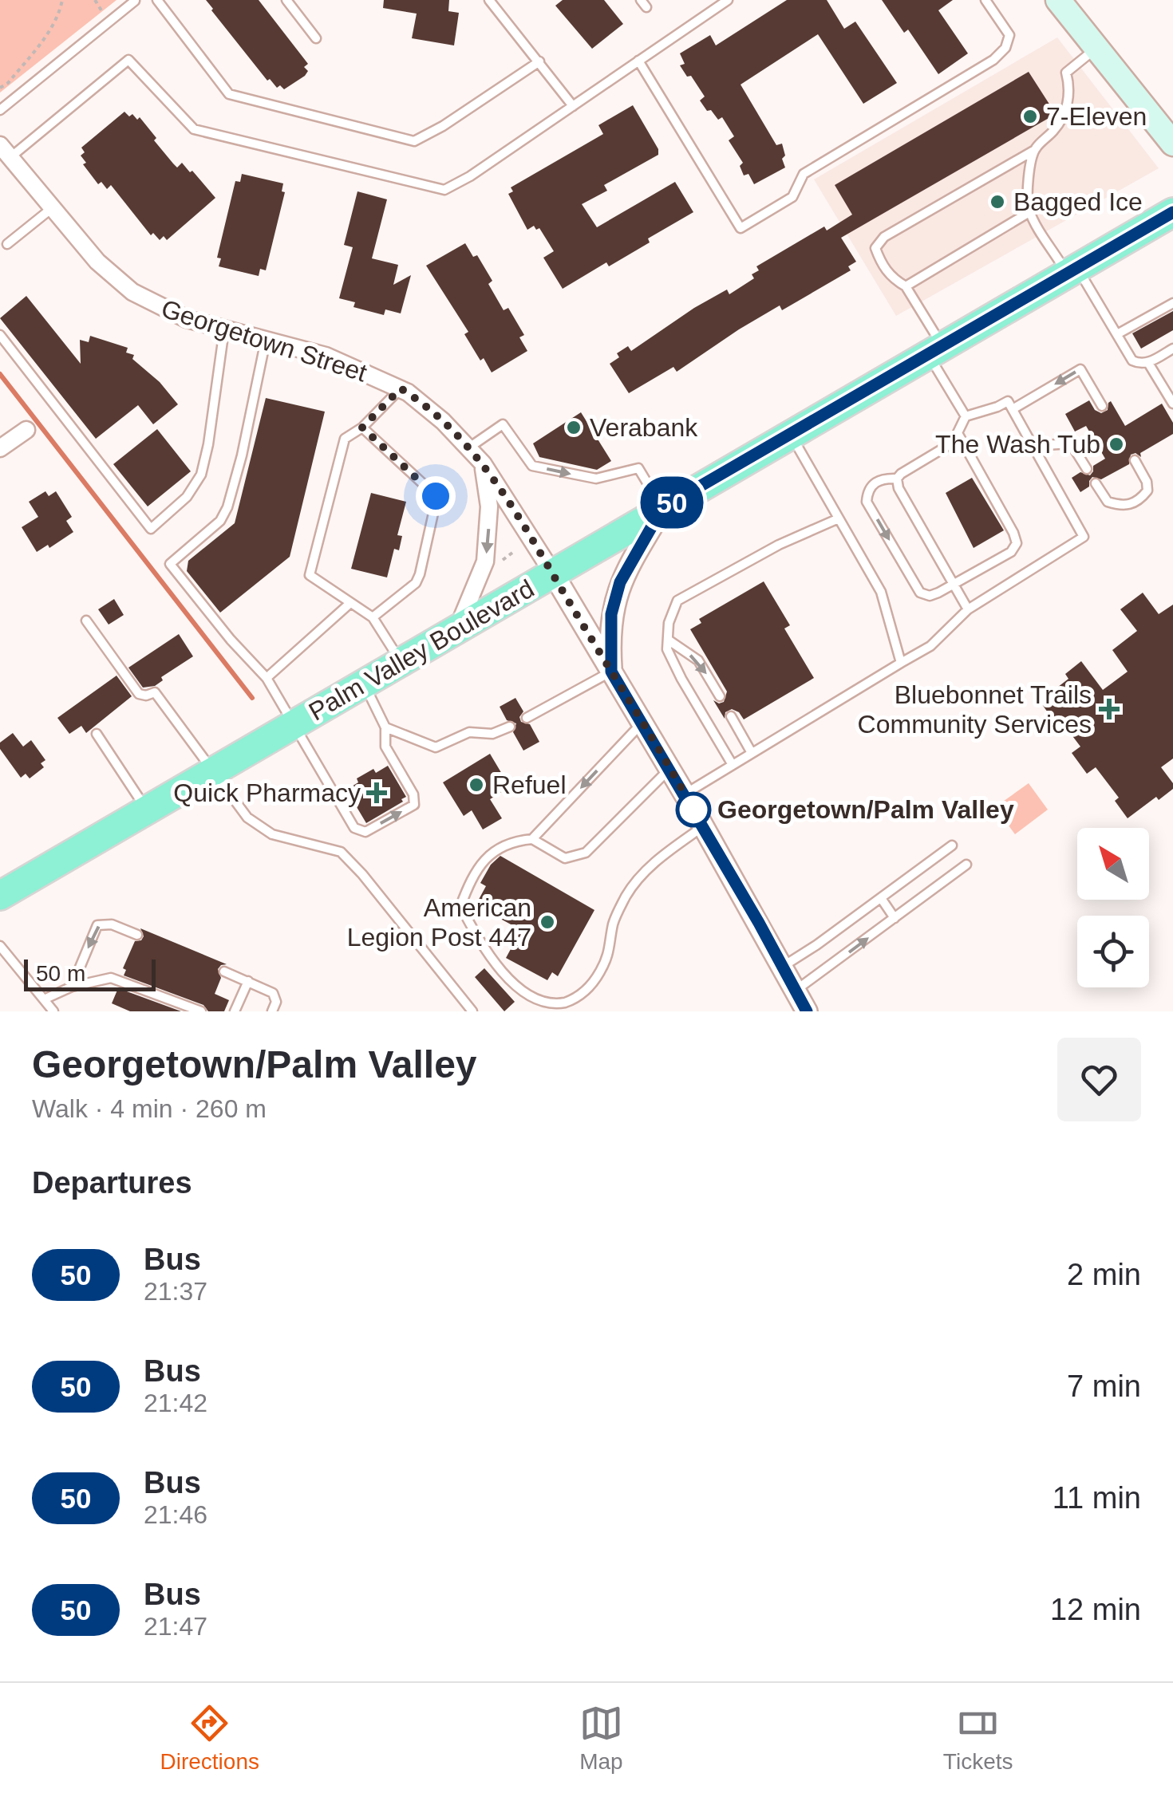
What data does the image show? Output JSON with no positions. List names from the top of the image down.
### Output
{
  "streets": {
    "highway": ["Palm Valley Boulevard"],
    "street": ["Georgetown Street"]
  },
  "crossings": [
    ["Georgetown Street", "Palm Valley Boulevard"]
  ],
  "places": {
    "other": [
      "7-Eleven",
      "Bagged Ice",
      "Verabank",
      "The Wash Tub",
      "Refuel",
      "Georgetown/Palm Valley",
      "American Legion Post 447"
    ],
    "health": ["Bluebonnet Trails Community Services", "Quick Pharmacy"]
  },
  "lines": ["bus line 50"],
  "scale_bar": "50 m",
  "north": "top left",
  "page": {
    "on_map": "50",
    "scale": "50 m",
    "heading": [
      ["Georgetown/Palm Valley", "Walk · 4 min · 260 m"],
      "Departures"
    ],
    "list": [
      {
        "mark": "50",
        "name": "Bus",
        "note": "21:37",
        "value": "2 min"
      },
      {
        "mark": "50",
        "name": "Bus",
        "note": "21:42",
        "value": "7 min"
      },
      {
        "mark": "50",
        "name": "Bus",
        "note": "21:46",
        "value": "11 min"
      },
      {
        "mark": "50",
        "name": "Bus",
        "note": "21:47",
        "value": "12 min"
      }
    ],
    "tabs": ["Directions", "Map", "Tickets"]
  }
}
